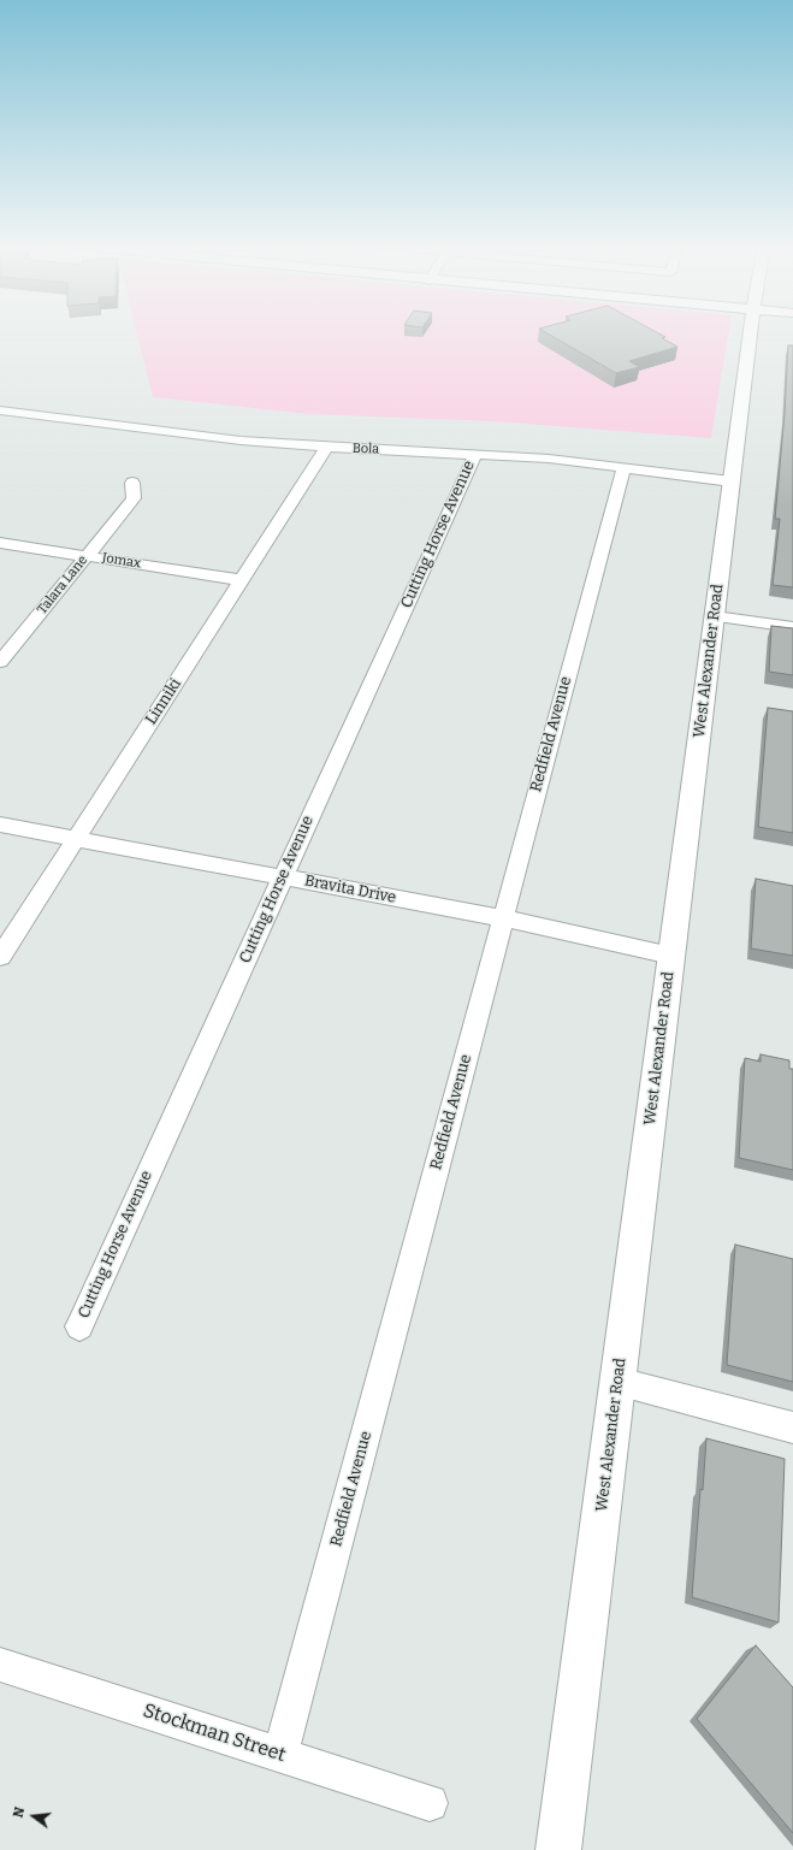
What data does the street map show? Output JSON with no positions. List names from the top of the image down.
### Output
{
  "streets": {
    "main road": ["West Alexander Road"],
    "street": [
      "Bola",
      "Cutting Horse Avenue",
      "Jomax",
      "Talara Lane",
      "Linniki",
      "Redfield Avenue",
      "Bravita Drive",
      "Stockman Street"
    ]
  },
  "crossings": [
    ["Bola", "Cutting Horse Avenue"],
    ["Bola", "West Alexander Road"],
    ["Bola", "Linniki"],
    ["Bola", "Redfield Avenue"],
    ["Cutting Horse Avenue", "Bravita Drive"],
    ["Jomax", "Talara Lane"],
    ["Jomax", "Linniki"],
    ["West Alexander Road", "Bravita Drive"],
    ["Linniki", "Bravita Drive"],
    ["Redfield Avenue", "Bravita Drive"],
    ["Redfield Avenue", "Stockman Street"]
  ],
  "north": "left"
}
